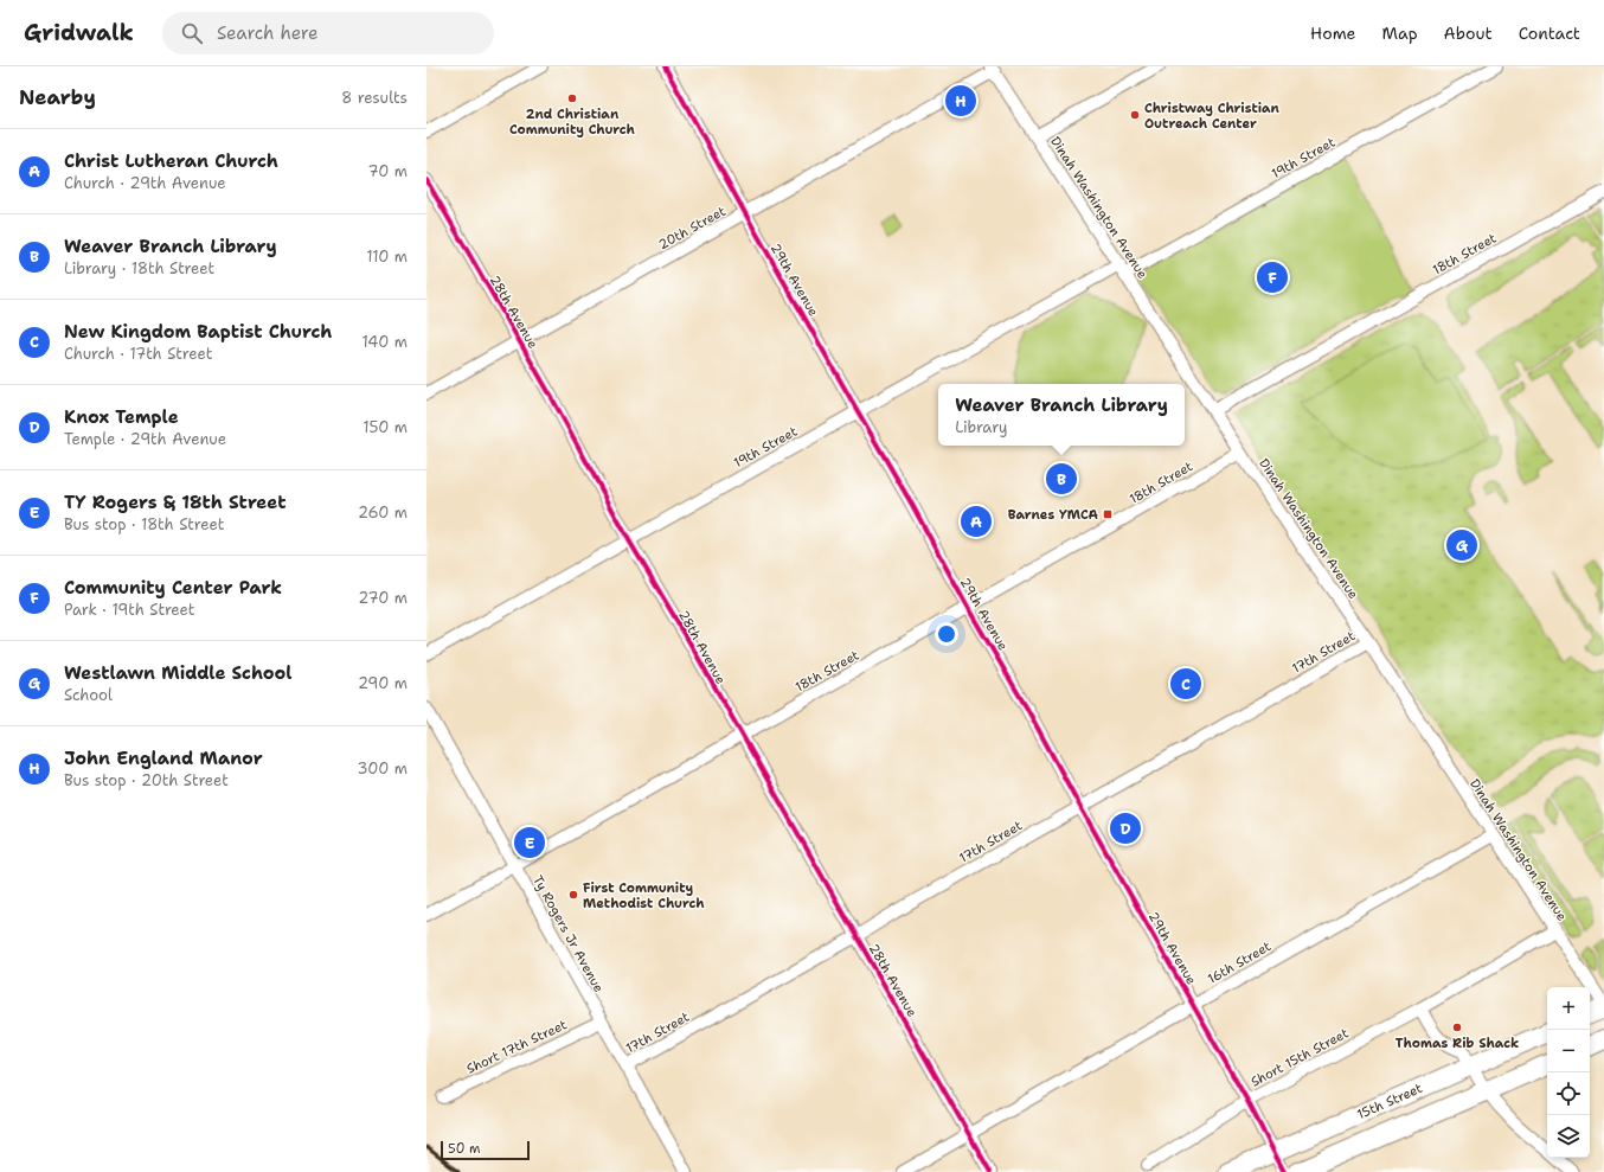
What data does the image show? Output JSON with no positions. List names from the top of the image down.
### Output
{
  "streets": {
    "main road": ["15th Street"],
    "street": [
      "19th Street",
      "Dinah Washington Avenue",
      "20th Street",
      "18th Street",
      "29th Avenue",
      "28th Avenue",
      "17th Street",
      "Ty Rogers Jr Avenue",
      "16th Street",
      "Short 17th Street",
      "Short 15th Street"
    ]
  },
  "crossings": [
    ["19th Street", "Dinah Washington Avenue"],
    ["19th Street", "29th Avenue"],
    ["19th Street", "28th Avenue"],
    ["Dinah Washington Avenue", "20th Street"],
    ["Dinah Washington Avenue", "18th Street"],
    ["Dinah Washington Avenue", "17th Street"],
    ["Dinah Washington Avenue", "16th Street"],
    ["Dinah Washington Avenue", "Short 15th Street"],
    ["20th Street", "29th Avenue"],
    ["20th Street", "28th Avenue"],
    ["18th Street", "29th Avenue"],
    ["18th Street", "28th Avenue"],
    ["18th Street", "Ty Rogers Jr Avenue"],
    ["29th Avenue", "17th Street"],
    ["29th Avenue", "16th Street"],
    ["29th Avenue", "Short 15th Street"],
    ["29th Avenue", "15th Street"],
    ["28th Avenue", "17th Street"],
    ["28th Avenue", "16th Street"],
    ["17th Street", "Ty Rogers Jr Avenue"],
    ["Ty Rogers Jr Avenue", "Short 17th Street"]
  ],
  "places": {
    "other": [
      "2nd Christian Community Church",
      "Christway Christian Outreach Center",
      "First Community Methodist Church",
      "Thomas Rib Shack"
    ],
    "transit": ["Barnes YMCA"]
  },
  "scale_bar": "50 m",
  "page": {
    "header": "Gridwalk",
    "search": "Search here",
    "nav": [
      "Home",
      "Map",
      "About",
      "Contact"
    ],
    "heading": ["Nearby", "8 results"],
    "pins": [
      "H",
      "F",
      "B",
      "A",
      "G",
      "C",
      "D",
      "E"
    ],
    "list": [
      {
        "mark": "A",
        "name": "Christ Lutheran Church",
        "note": "Church · 29th Avenue",
        "value": "70 m"
      },
      {
        "mark": "B",
        "name": "Weaver Branch Library",
        "note": "Library · 18th Street",
        "value": "110 m"
      },
      {
        "mark": "C",
        "name": "New Kingdom Baptist Church",
        "note": "Church · 17th Street",
        "value": "140 m"
      },
      {
        "mark": "D",
        "name": "Knox Temple",
        "note": "Temple · 29th Avenue",
        "value": "150 m"
      },
      {
        "mark": "E",
        "name": "TY Rogers & 18th Street",
        "note": "Bus stop · 18th Street",
        "value": "260 m"
      },
      {
        "mark": "F",
        "name": "Community Center Park",
        "note": "Park · 19th Street",
        "value": "270 m"
      },
      {
        "mark": "G",
        "name": "Westlawn Middle School",
        "note": "School",
        "value": "290 m"
      },
      {
        "mark": "H",
        "name": "John England Manor",
        "note": "Bus stop · 20th Street",
        "value": "300 m"
      }
    ],
    "popup": ["Weaver Branch Library", "Library"],
    "map_buttons": ["+", "−"],
    "scale": "50 m"
  }
}
